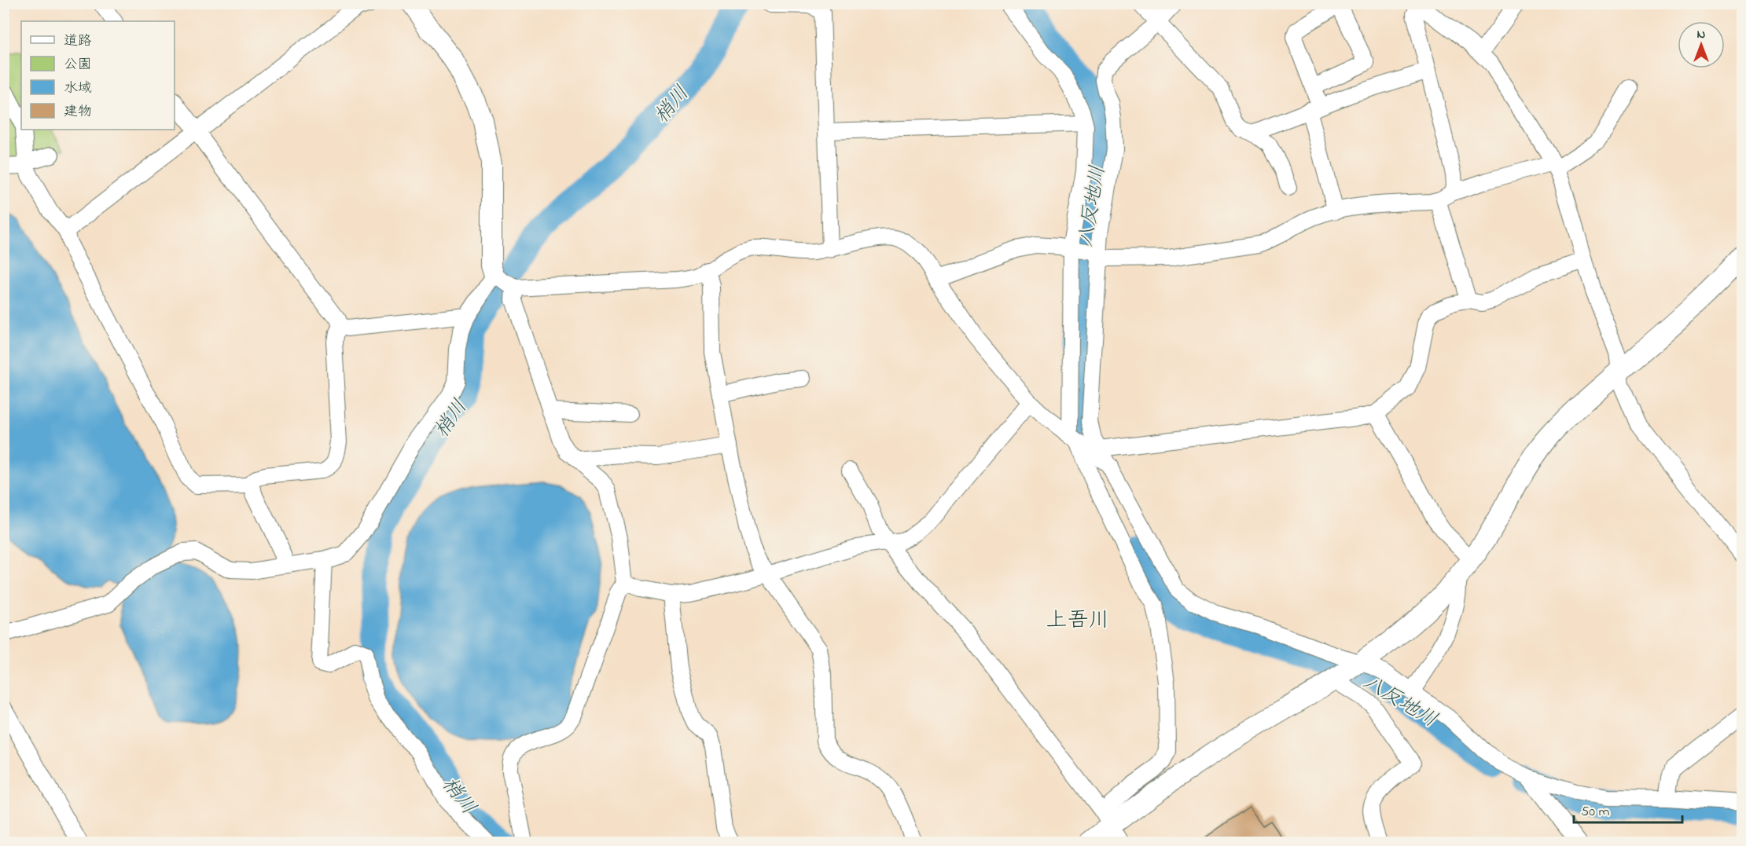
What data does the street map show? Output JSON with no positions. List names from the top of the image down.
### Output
{
  "districts": ["上吾川"],
  "water": ["梢川", "八反地川"],
  "legend": [
    "道路",
    "公園",
    "水域",
    "建物"
  ],
  "scale_bar": "50 m",
  "north": "top"
}
